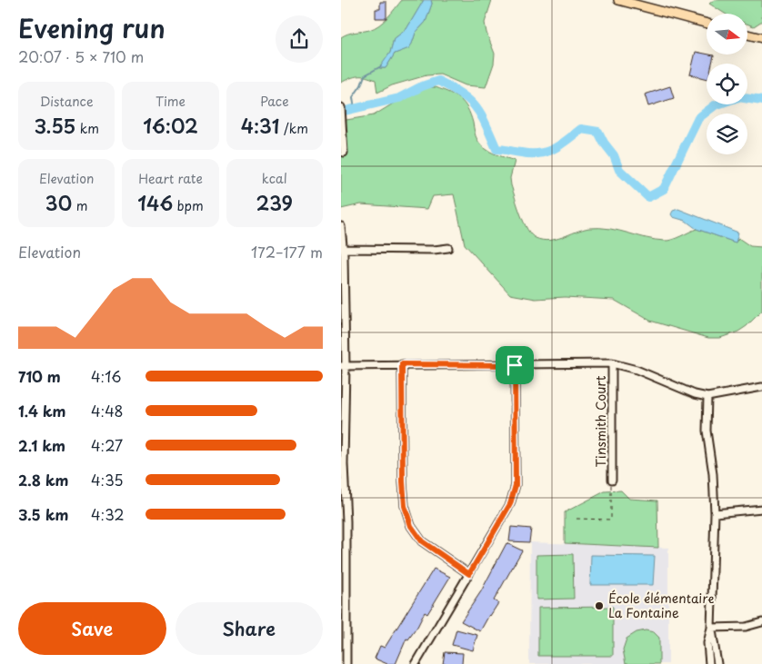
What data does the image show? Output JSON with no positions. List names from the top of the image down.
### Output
{
  "streets": {
    "street": ["Tinsmith Court"]
  },
  "places": ["École élémentaire La Fontaine"],
  "north": "right",
  "page": {
    "heading": ["Evening run", "20:07 · 5 × 710 m"],
    "stats": [
      ["Distance", "3.55 km"],
      ["Time", "16:02"],
      ["Pace", "4:31 /km"],
      ["Elevation", "30 m"],
      ["Heart rate", "146 bpm"],
      ["kcal", "239"]
    ],
    "chart": ["Elevation", "172–177 m"],
    "list": [
      {
        "name": "710 m",
        "note": "4:16"
      },
      {
        "name": "1.4 km",
        "note": "4:48"
      },
      {
        "name": "2.1 km",
        "note": "4:27"
      },
      {
        "name": "2.8 km",
        "note": "4:35"
      },
      {
        "name": "3.5 km",
        "note": "4:32"
      }
    ],
    "buttons": ["Save", "Share"]
  }
}
